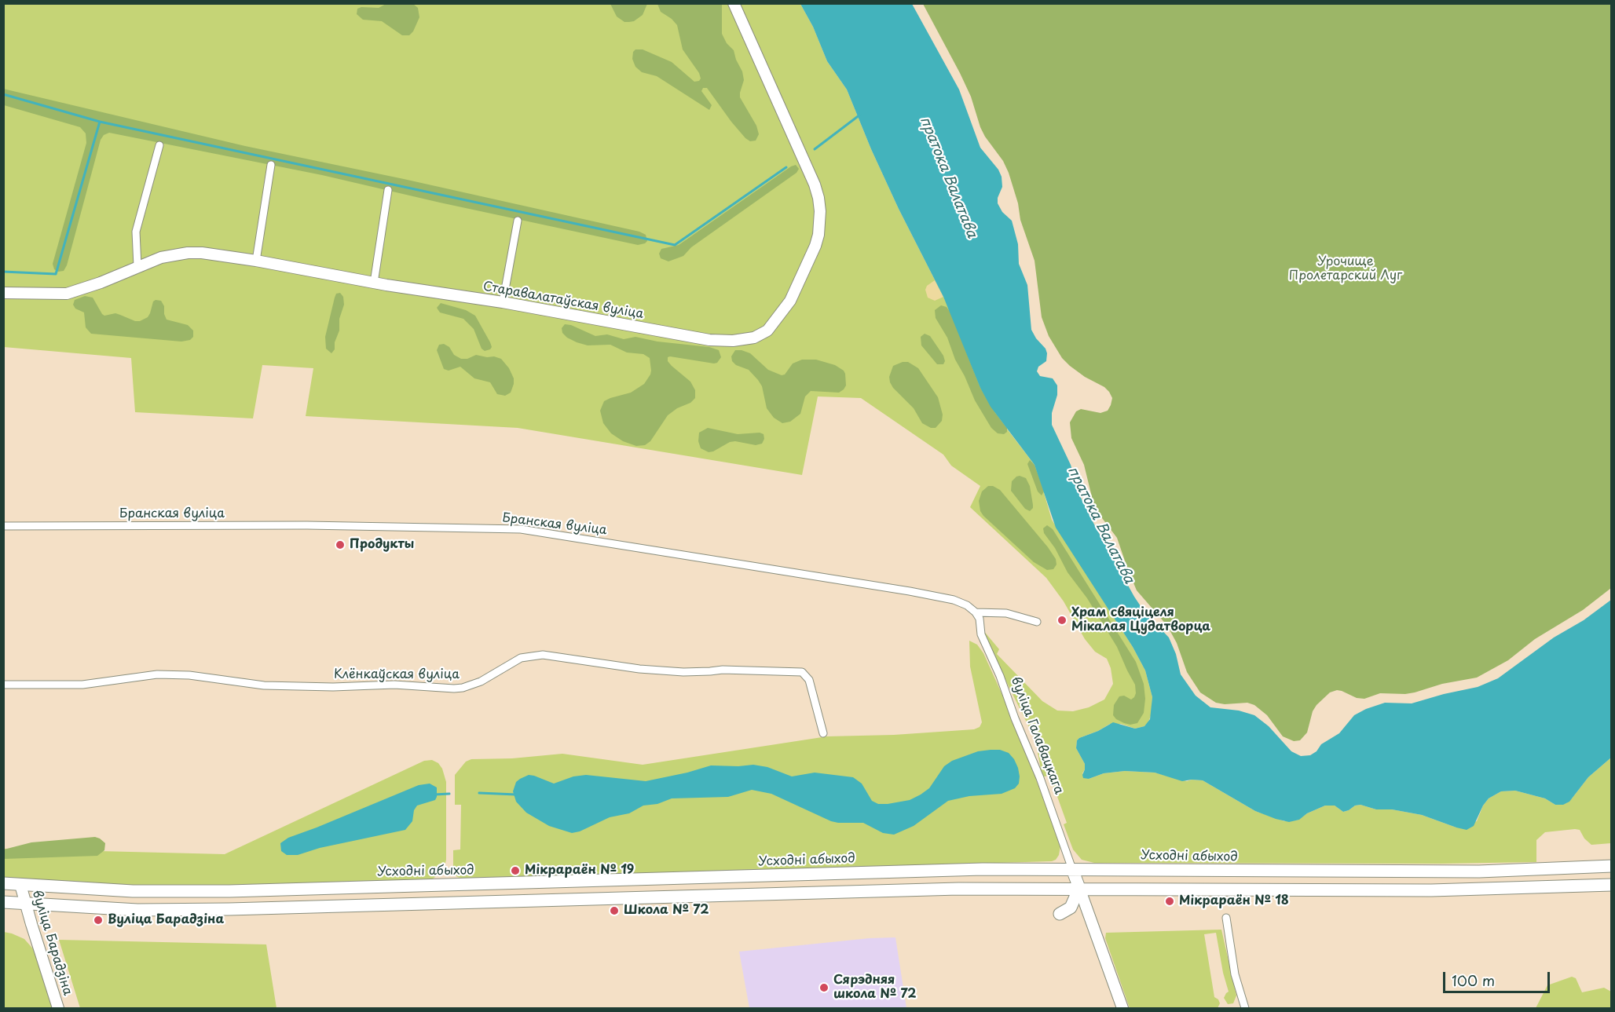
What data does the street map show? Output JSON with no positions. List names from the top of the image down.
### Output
{
  "streets": {
    "main road": ["Усходні абыход"],
    "street": [
      "Старавалатаўская вуліца",
      "Бранская вуліца",
      "Клёнкаўская вуліца",
      "вуліца Галавацкага",
      "вуліца Барадзіна"
    ]
  },
  "crossings": [
    ["Бранская вуліца", "вуліца Галавацкага"],
    ["вуліца Галавацкага", "Усходні абыход"],
    ["Усходні абыход", "вуліца Барадзіна"]
  ],
  "water": ["пратока Валатава"],
  "parks": ["Урочище Пролетарский Луг"],
  "places": [
    "Продукты",
    "Храм свяціцеля Мікалая Цудатворца",
    "Мікрараён № 19",
    "Мікрараён № 18",
    "Школа № 72",
    "Вуліца Барадзіна",
    "Сярэдняя школа № 72"
  ],
  "scale_bar": "100 m"
}
